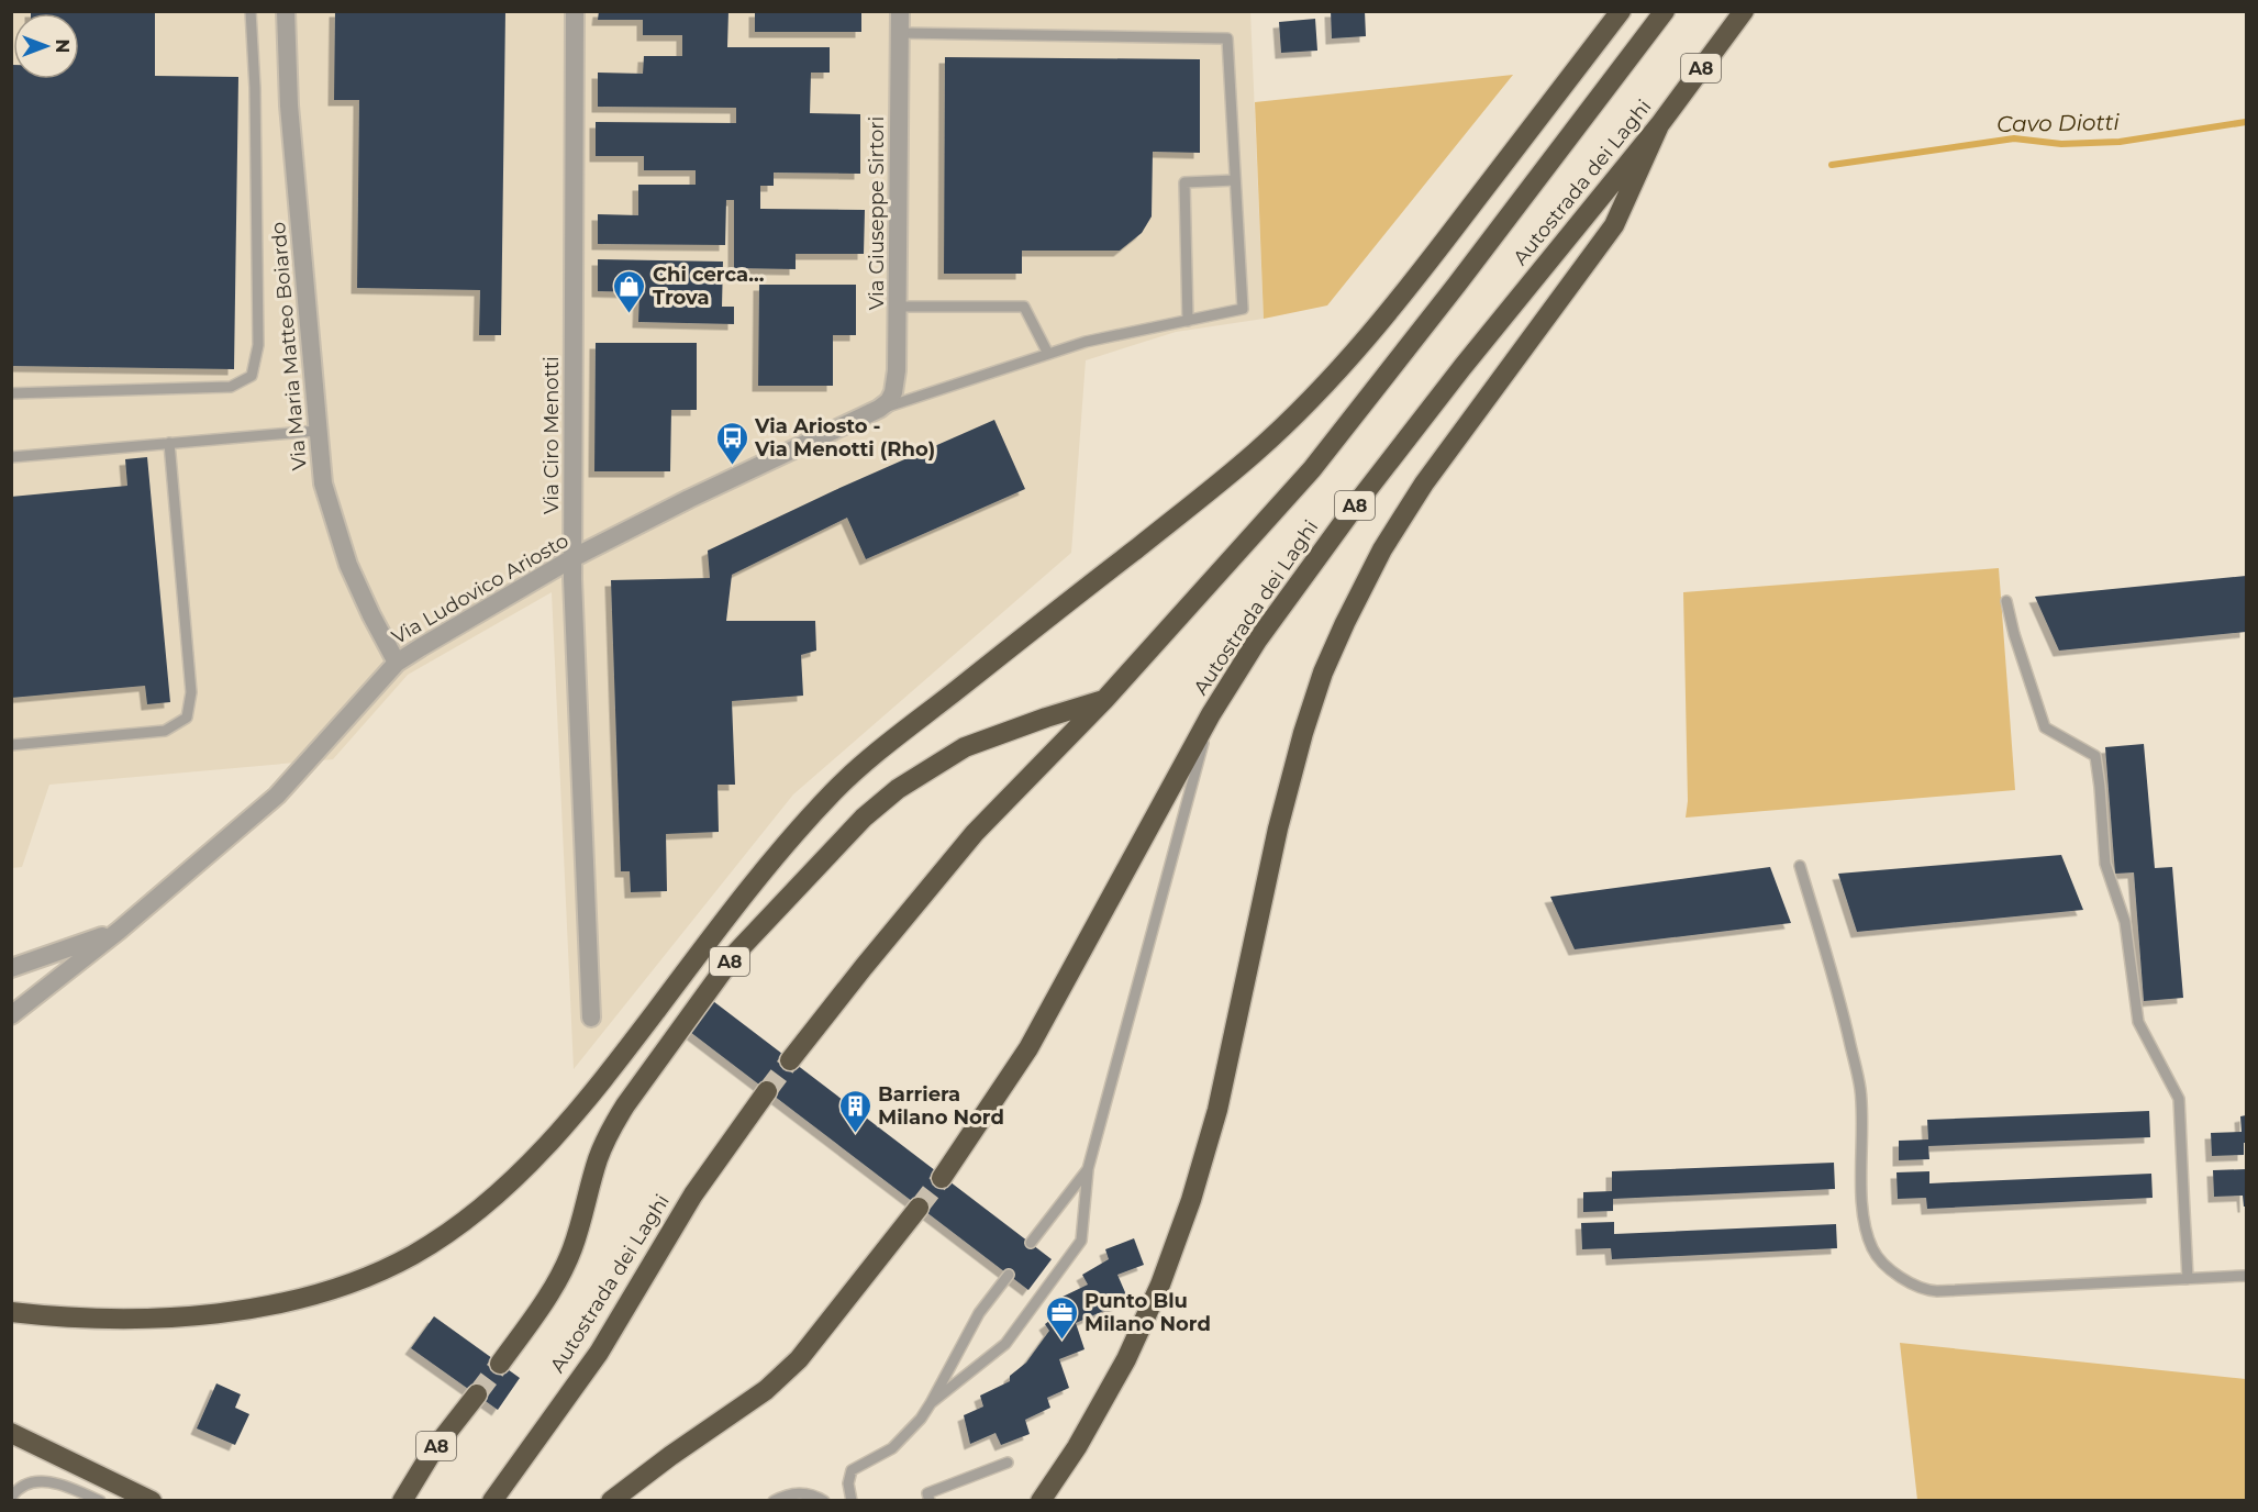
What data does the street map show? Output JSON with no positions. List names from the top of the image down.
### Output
{
  "streets": {
    "highway": ["A8", "Autostrada dei Laghi"],
    "street": [
      "Via Giuseppe Sirtori",
      "Via Maria Matteo Boiardo",
      "Via Ciro Menotti",
      "Via Ludovico Ariosto"
    ]
  },
  "crossings": [
    ["A8", "Autostrada dei Laghi"],
    ["Via Giuseppe Sirtori", "Via Ludovico Ariosto"],
    ["Via Maria Matteo Boiardo", "Via Ludovico Ariosto"],
    ["Via Ciro Menotti", "Via Ludovico Ariosto"]
  ],
  "water": ["Cavo Diotti"],
  "places": {
    "shop": ["Chi cerca... Trova"],
    "bus stop": ["Via Ariosto - Via Menotti (Rho)"],
    "building": ["Barriera Milano Nord"],
    "office": ["Punto Blu Milano Nord"]
  },
  "north": "right"
}
